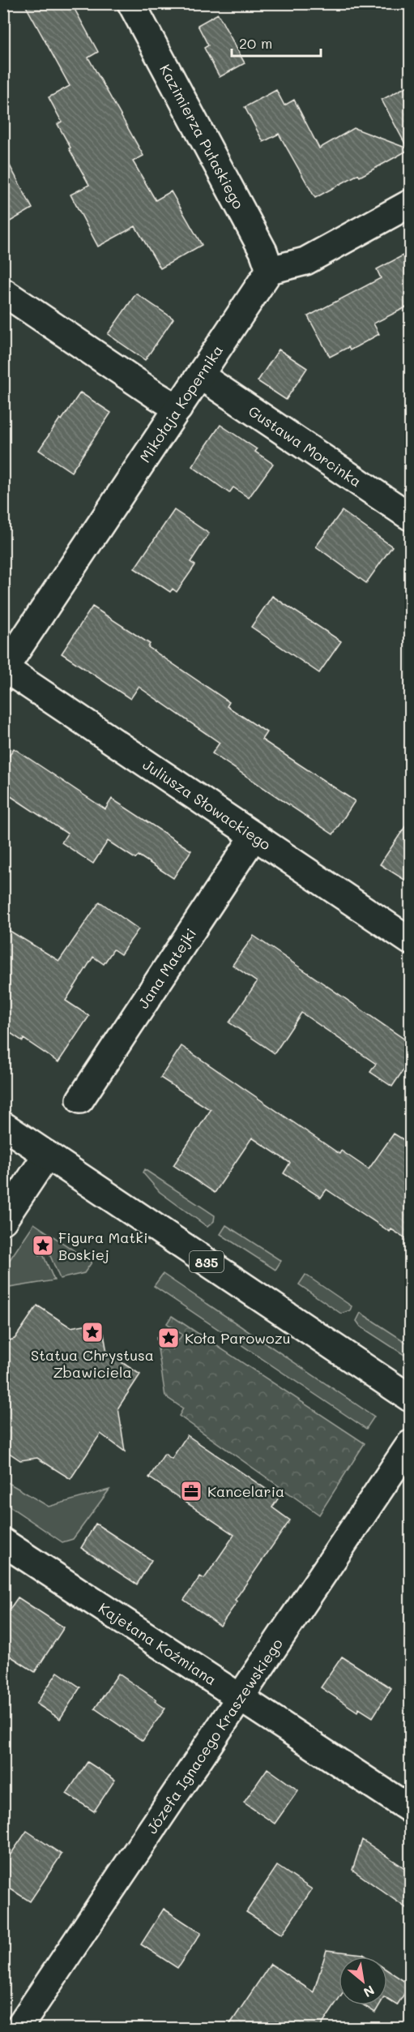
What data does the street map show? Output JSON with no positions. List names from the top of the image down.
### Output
{
  "streets": {
    "street": [
      "Kazimierza Pułaskiego",
      "Mikołaja Kopernika",
      "Gustawa Morcinka",
      "Juliusza Słowackiego",
      "Jana Matejki",
      "835",
      "Kajetana Koźmiana",
      "Józefa Ignacego Kraszewskiego"
    ]
  },
  "crossings": [
    ["Kazimierza Pułaskiego", "Mikołaja Kopernika"],
    ["Mikołaja Kopernika", "Gustawa Morcinka"],
    ["Mikołaja Kopernika", "Juliusza Słowackiego"],
    ["Juliusza Słowackiego", "Jana Matejki"],
    ["Kajetana Koźmiana", "Józefa Ignacego Kraszewskiego"]
  ],
  "places": {
    "place": ["Figura Matki Boskiej", "Statua Chrystusa Zbawiciela", "Koła Parowozu"],
    "office": ["Kancelaria"]
  },
  "scale_bar": "20 m",
  "north": "bottom right"
}
